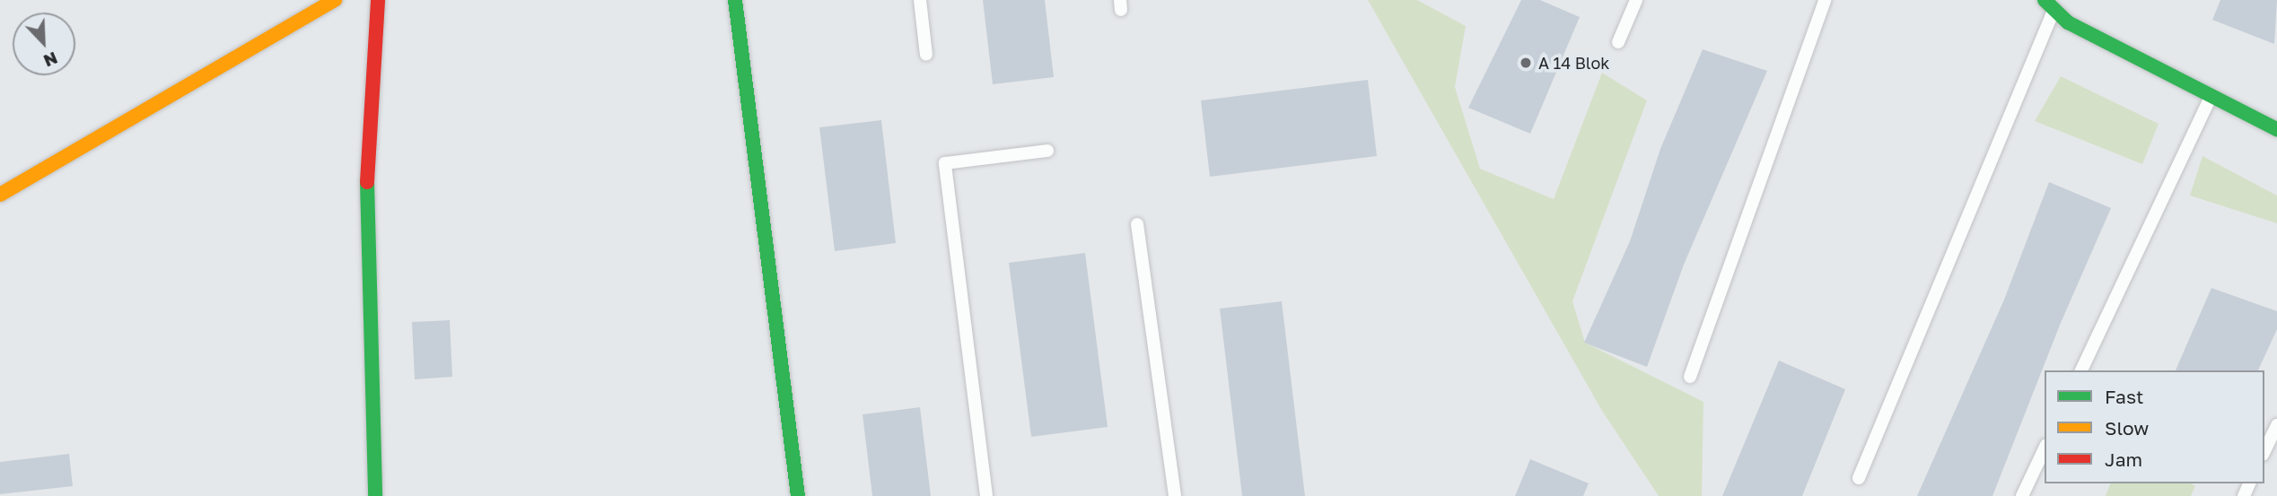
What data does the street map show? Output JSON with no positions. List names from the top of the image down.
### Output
{
  "places": ["A 14 Blok"],
  "legend": ["Fast", "Slow", "Jam"],
  "north": "bottom right"
}
